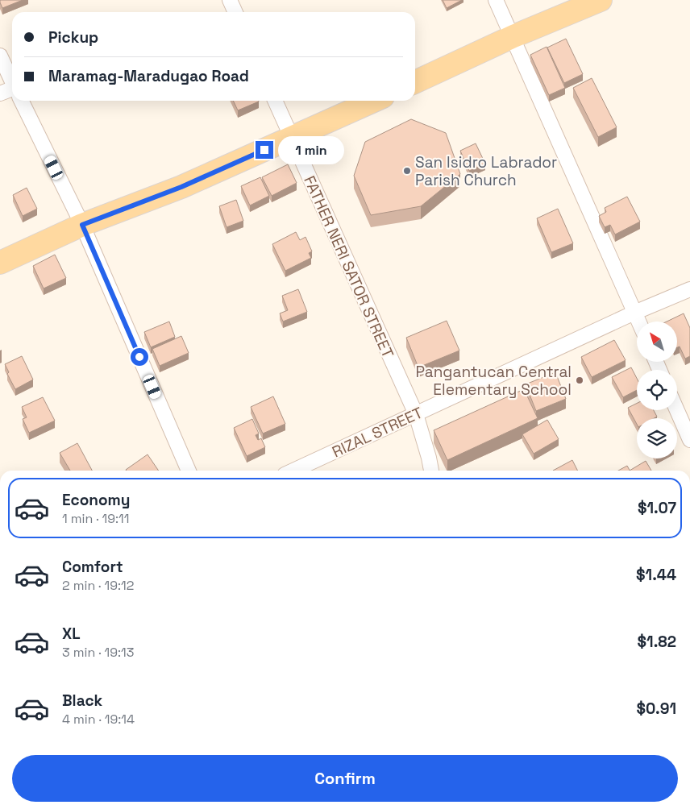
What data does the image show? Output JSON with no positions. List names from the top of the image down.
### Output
{
  "streets": {
    "street": ["FATHER NERI SATOR STREET", "RIZAL STREET"]
  },
  "crossings": [
    ["FATHER NERI SATOR STREET", "RIZAL STREET"]
  ],
  "places": ["San Isidro Labrador Parish Church", "Pangantucan Central Elementary School"],
  "north": "top left",
  "page": {
    "banner": ["Pickup", "Maramag-Maradugao Road"],
    "bubble": "1 min",
    "list": [
      {
        "name": "Economy",
        "note": "1 min · 19:11",
        "value": "$1.07"
      },
      {
        "name": "Comfort",
        "note": "2 min · 19:12",
        "value": "$1.44"
      },
      {
        "name": "XL",
        "note": "3 min · 19:13",
        "value": "$1.82"
      },
      {
        "name": "Black",
        "note": "4 min · 19:14",
        "value": "$0.91"
      }
    ],
    "buttons": "Confirm"
  }
}
